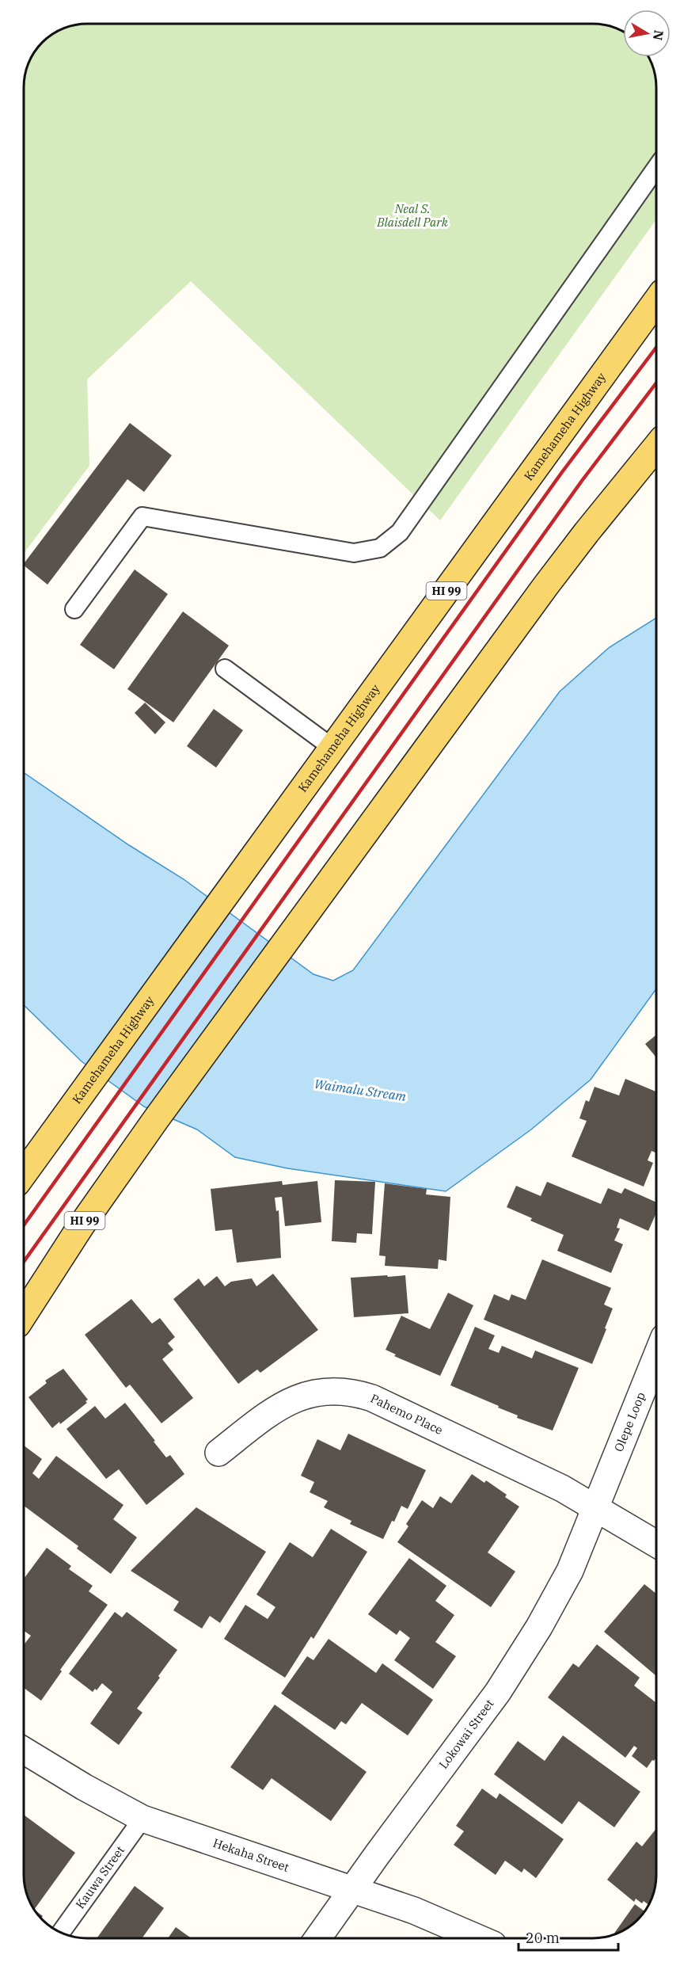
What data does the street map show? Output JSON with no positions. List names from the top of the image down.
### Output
{
  "streets": {
    "main road": ["Kamehameha Highway", "HI 99"],
    "street": [
      "Pahemo Place",
      "Olepe Loop",
      "Lokowai Street",
      "Hekaha Street"
    ],
    "lane": ["Kauwa Street"]
  },
  "crossings": [
    ["Pahemo Place", "Olepe Loop"],
    ["Pahemo Place", "Lokowai Street"],
    ["Olepe Loop", "Lokowai Street"],
    ["Lokowai Street", "Hekaha Street"],
    ["Hekaha Street", "Kauwa Street"]
  ],
  "water": ["Waimalu Stream"],
  "parks": ["Neal S. Blaisdell Park"],
  "scale_bar": "20 m",
  "north": "right"
}
